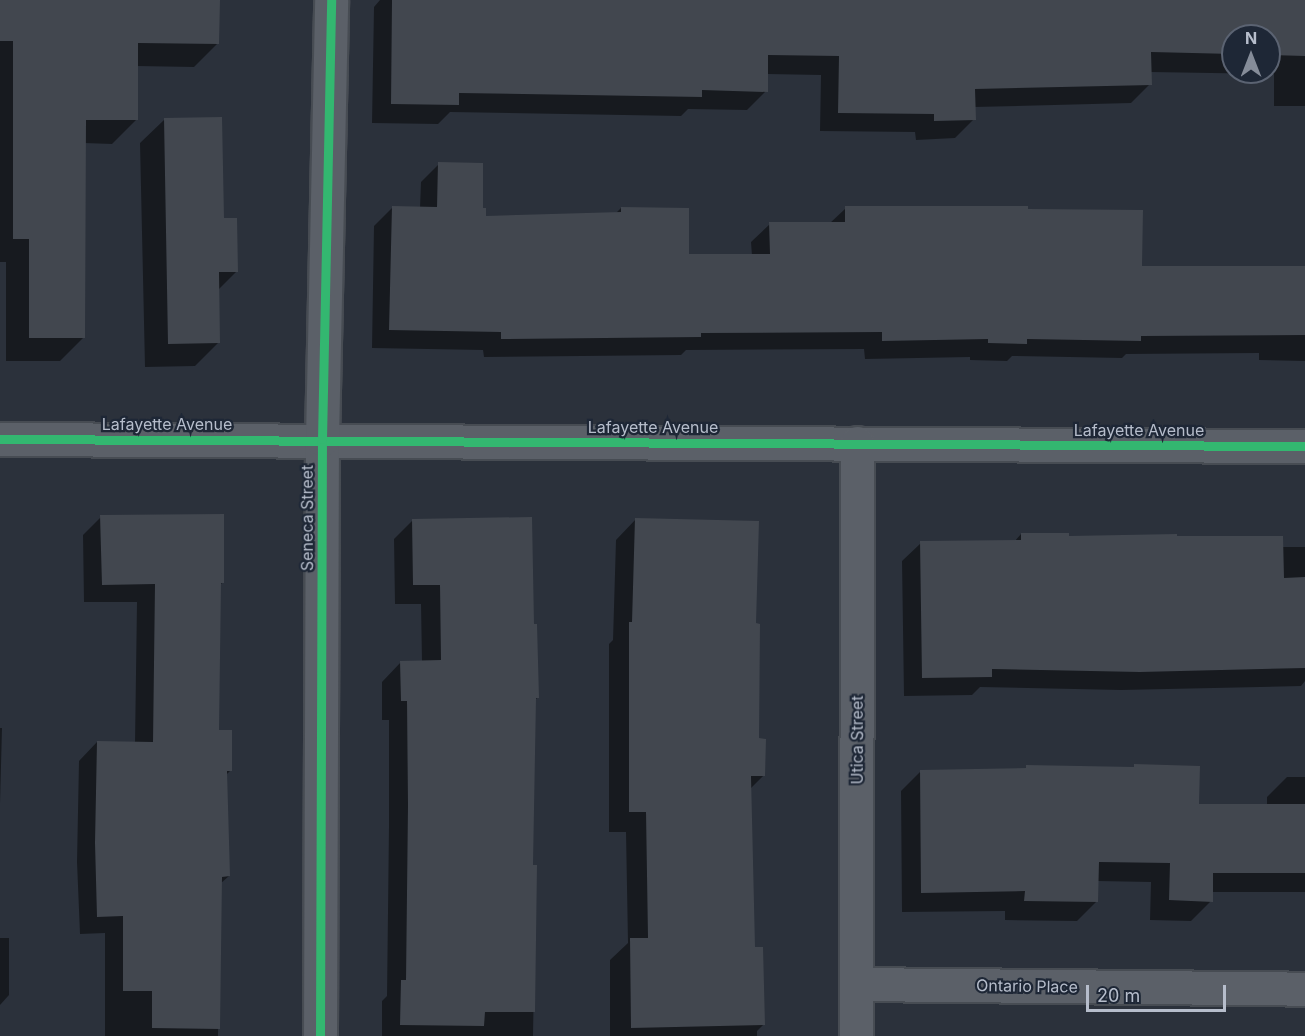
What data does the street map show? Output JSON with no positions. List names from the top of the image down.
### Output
{
  "streets": {
    "street": [
      "Lafayette Avenue",
      "Seneca Street",
      "Utica Street",
      "Ontario Place"
    ]
  },
  "crossings": [
    ["Lafayette Avenue", "Seneca Street"],
    ["Lafayette Avenue", "Utica Street"],
    ["Utica Street", "Ontario Place"]
  ],
  "scale_bar": "20 m",
  "north": "top"
}
